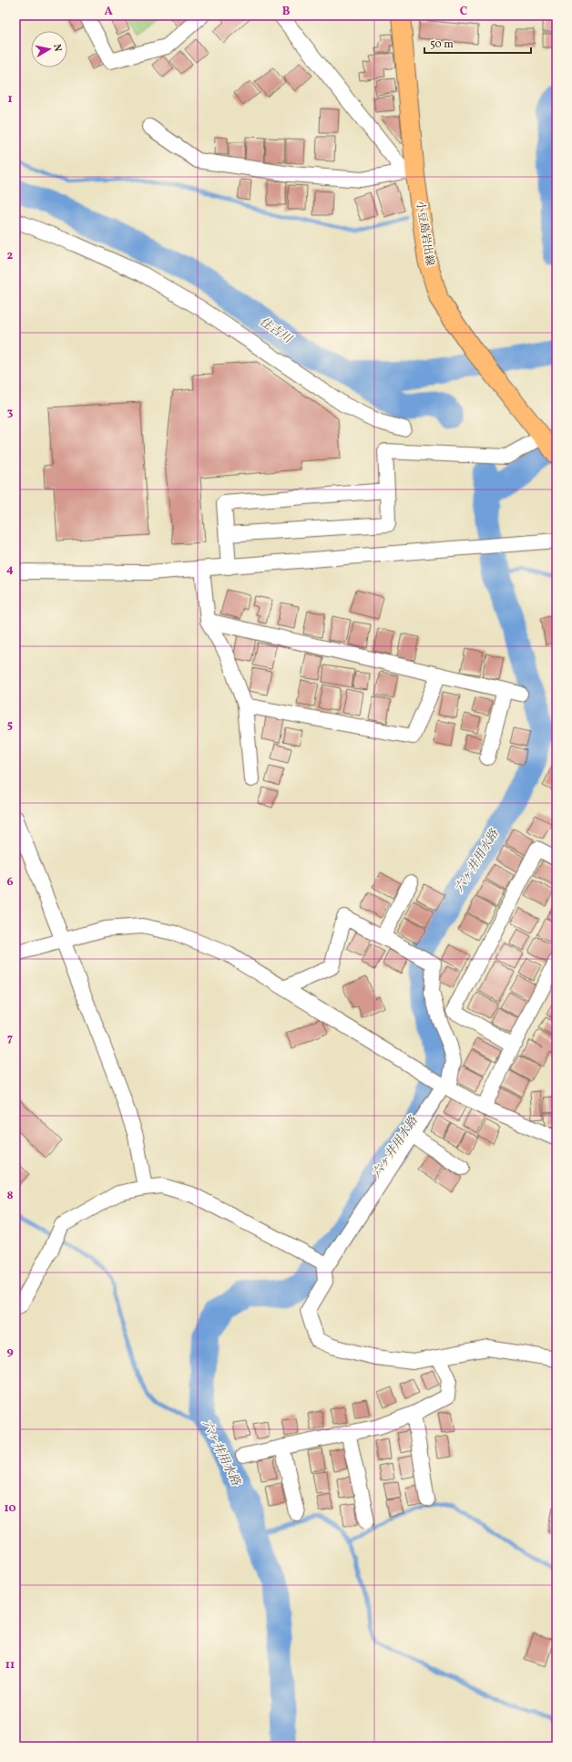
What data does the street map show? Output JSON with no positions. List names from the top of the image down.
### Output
{
  "streets": {
    "main road": ["小豆島岩出線"]
  },
  "water": ["住吉川", "六ヶ井用水路"],
  "scale_bar": "50 m",
  "north": "right",
  "grid": {
    "columns": ["A", "B", "C"],
    "rows": [
      "1",
      "2",
      "3",
      "4",
      "5",
      "6",
      "7",
      "8",
      "9",
      "10",
      "11"
    ]
  }
}
